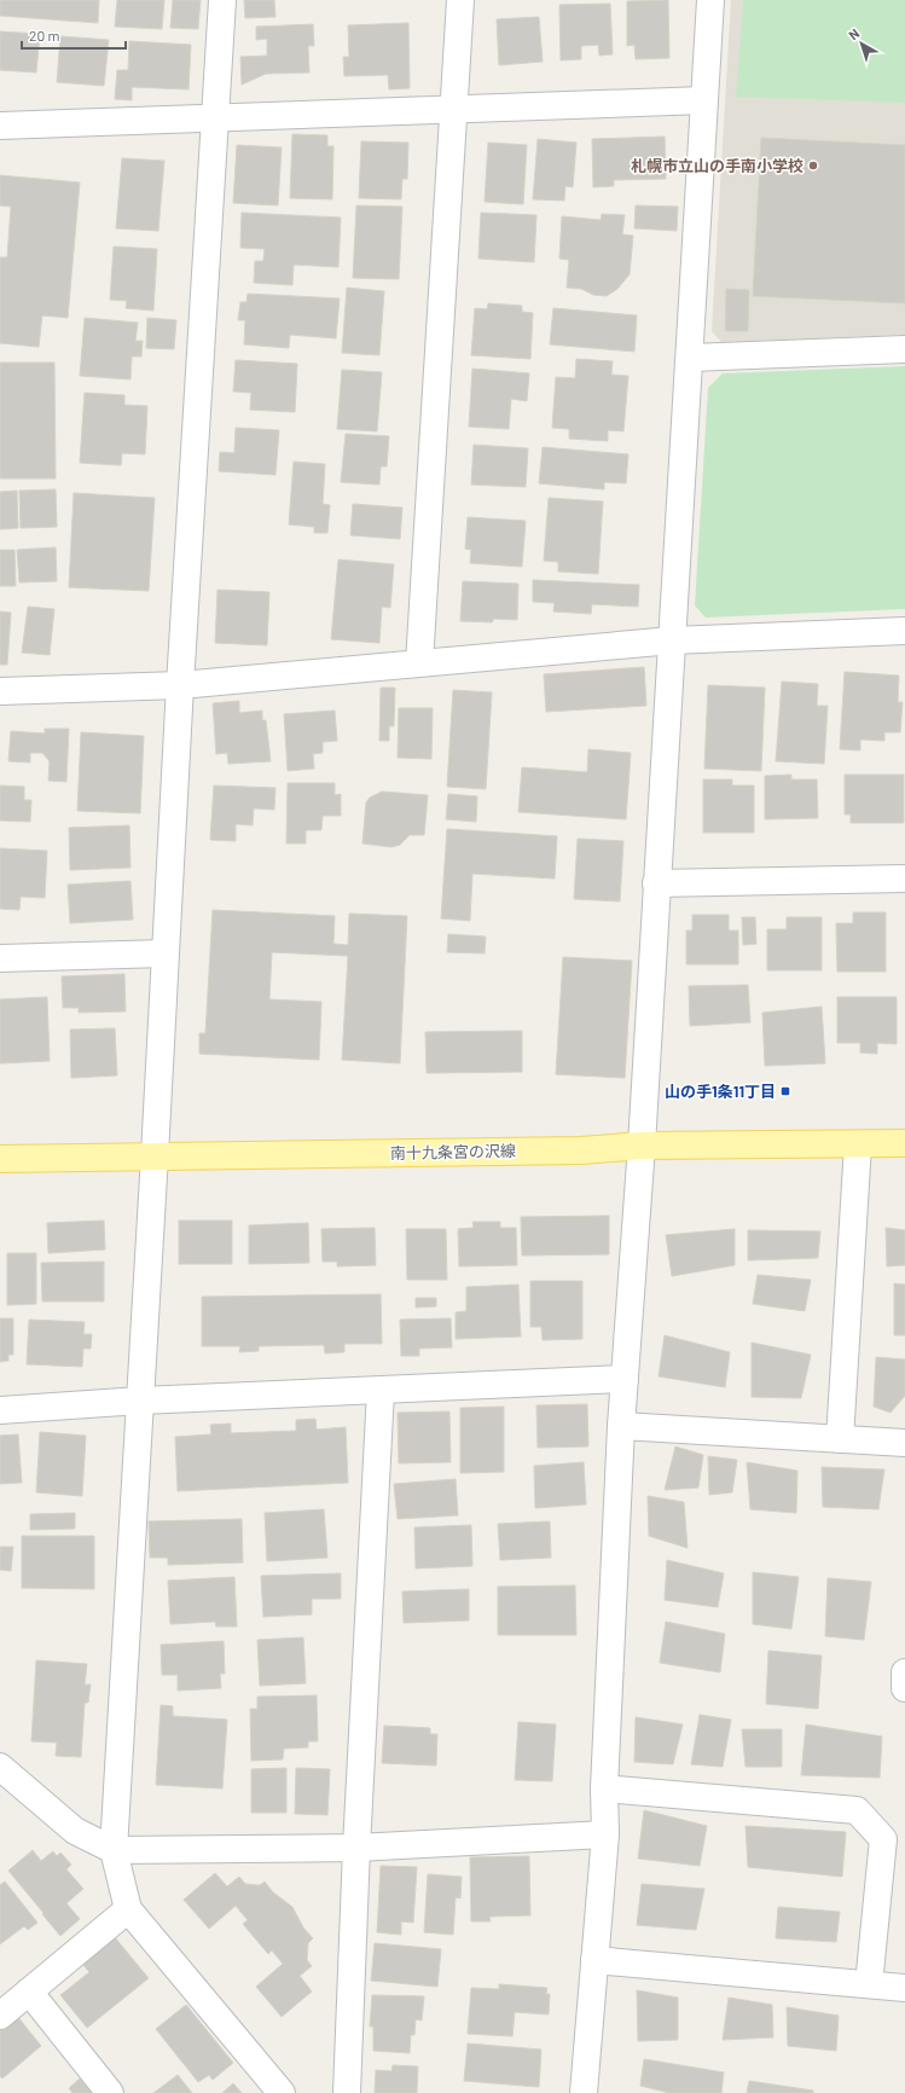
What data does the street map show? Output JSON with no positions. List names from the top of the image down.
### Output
{
  "streets": {
    "main road": ["南十九条宮の沢線"]
  },
  "places": {
    "other": ["札幌市立山の手南小学校"],
    "transit": ["山の手1条11丁目"]
  },
  "scale_bar": "20 m",
  "north": "top left"
}
